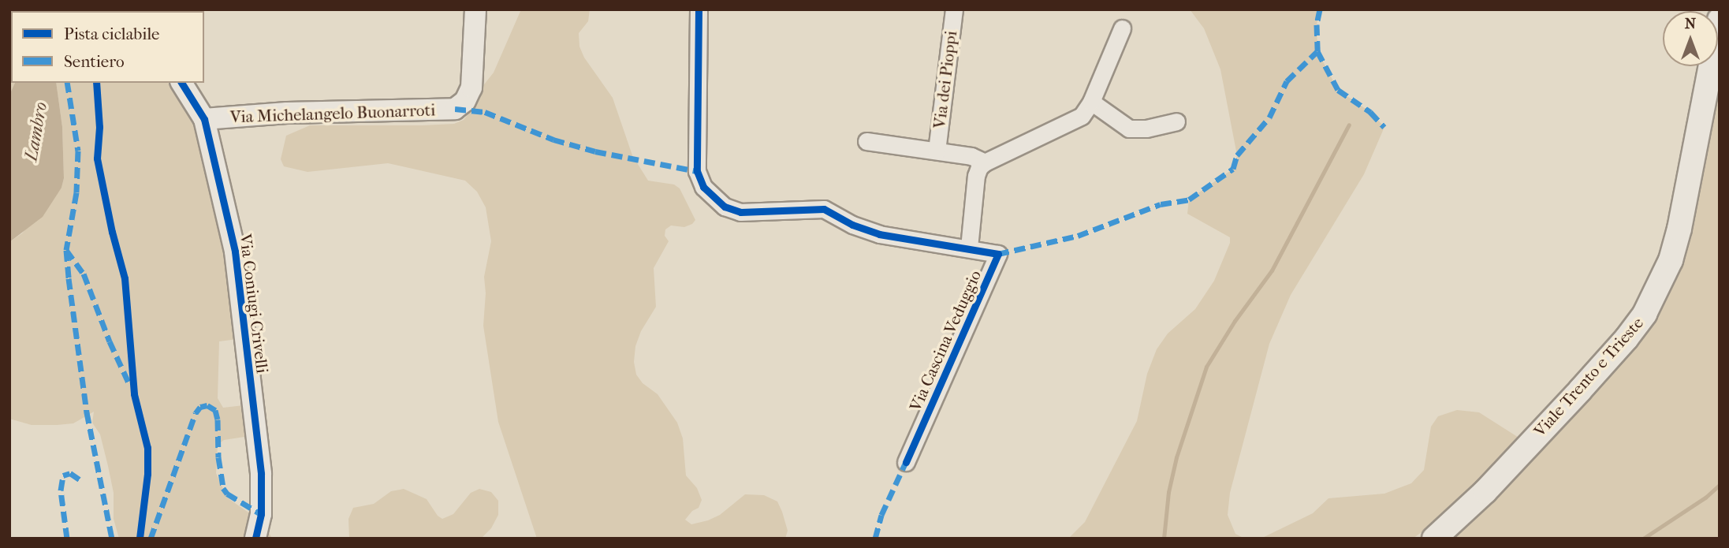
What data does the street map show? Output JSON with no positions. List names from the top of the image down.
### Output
{
  "streets": {
    "main road": ["Viale Trento e Trieste"],
    "street": [
      "Via dei Pioppi",
      "Via Michelangelo Buonarroti",
      "Via Coniugi Crivelli",
      "Via Cascina Veduggio"
    ]
  },
  "crossings": [
    ["Via Michelangelo Buonarroti", "Via Coniugi Crivelli"]
  ],
  "water": ["Lambro"],
  "legend": ["Pista ciclabile", "Sentiero"],
  "north": "top"
}
